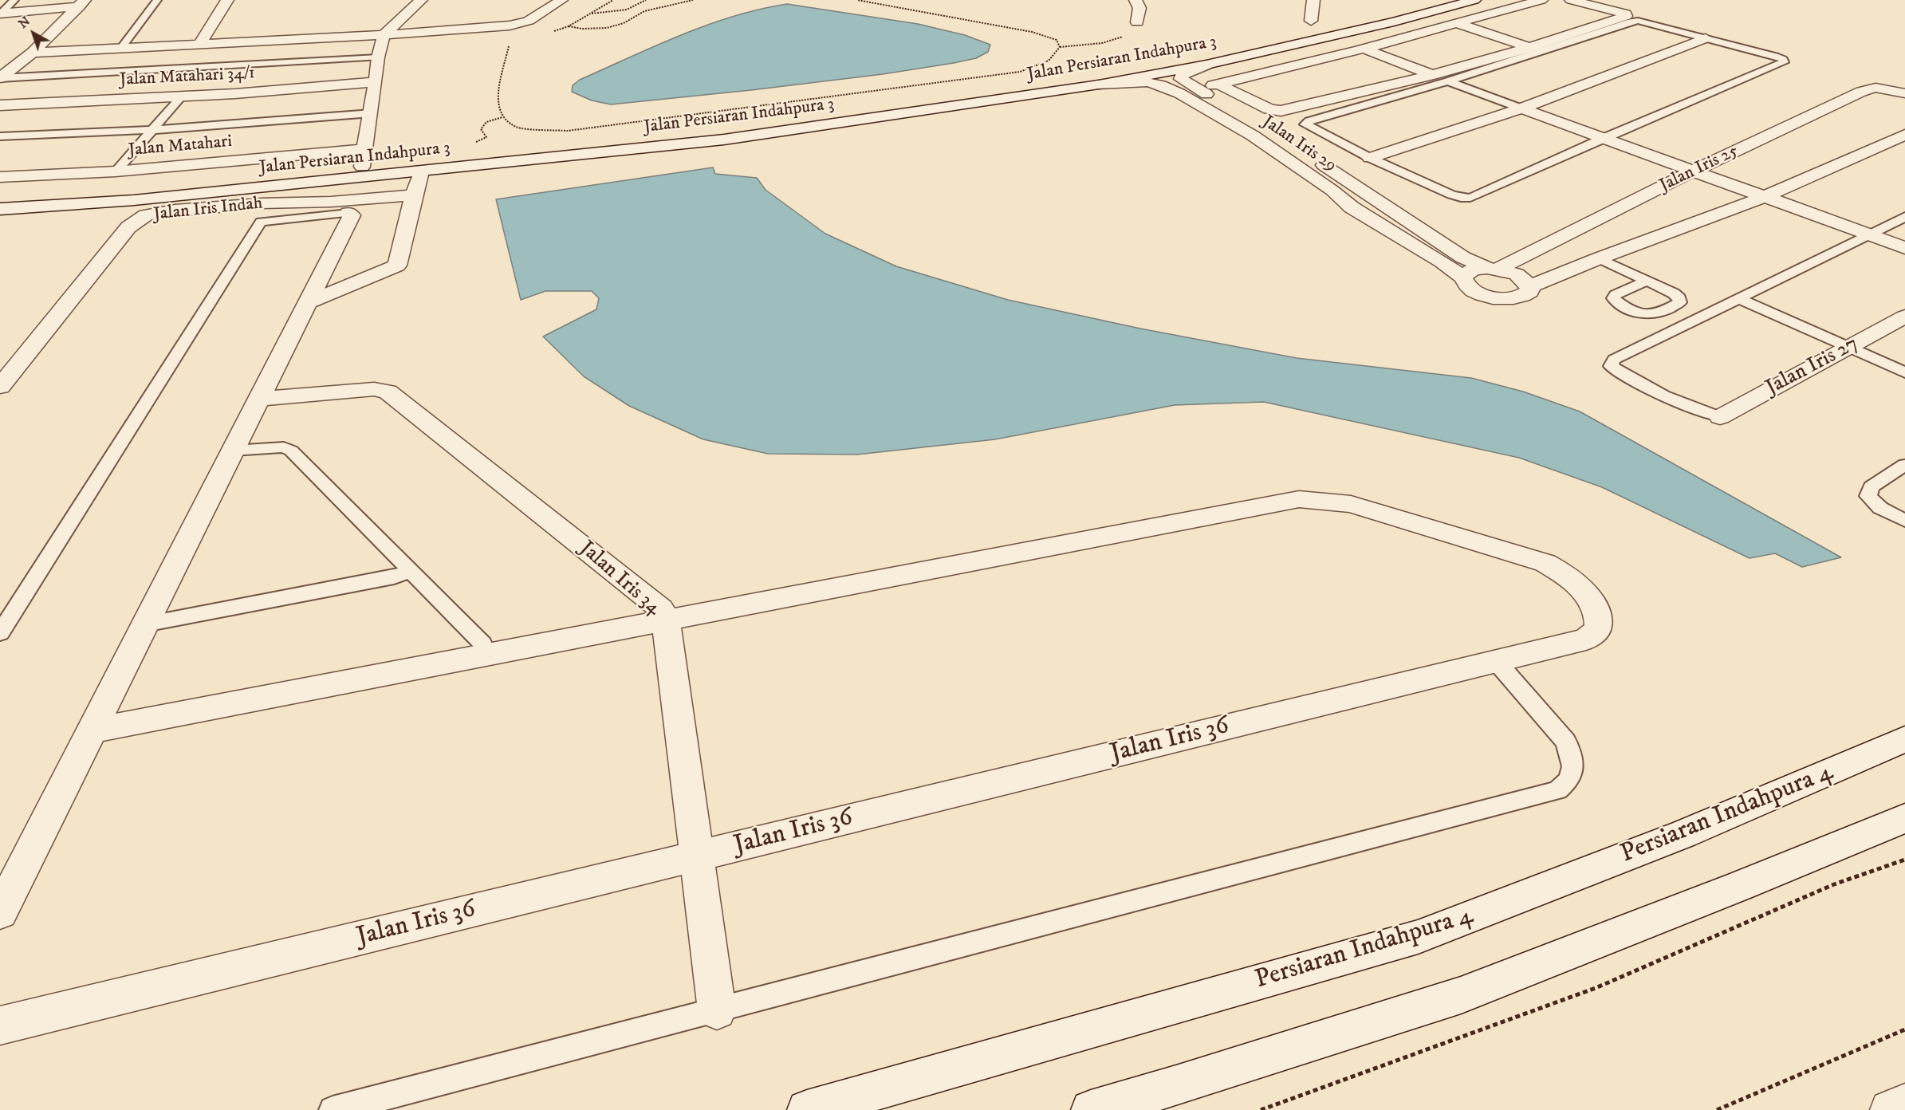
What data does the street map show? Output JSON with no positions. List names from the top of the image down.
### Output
{
  "streets": {
    "street": [
      "Jalan Persiaran Indahpura 3",
      "Jalan Matahari 34/1",
      "Jalan Iris 29",
      "Jalan Matahari",
      "Jalan Iris 25",
      "Jalan Iris Indah",
      "Jalan Iris 27",
      "Jalan Iris 34",
      "Jalan Iris 36",
      "Persiaran Indahpura 4"
    ]
  },
  "crossings": [
    ["Jalan Persiaran Indahpura 3", "Jalan Iris 29"],
    ["Jalan Iris 29", "Jalan Iris 25"],
    ["Jalan Iris 34", "Jalan Iris 36"]
  ],
  "north": "top left"
}
